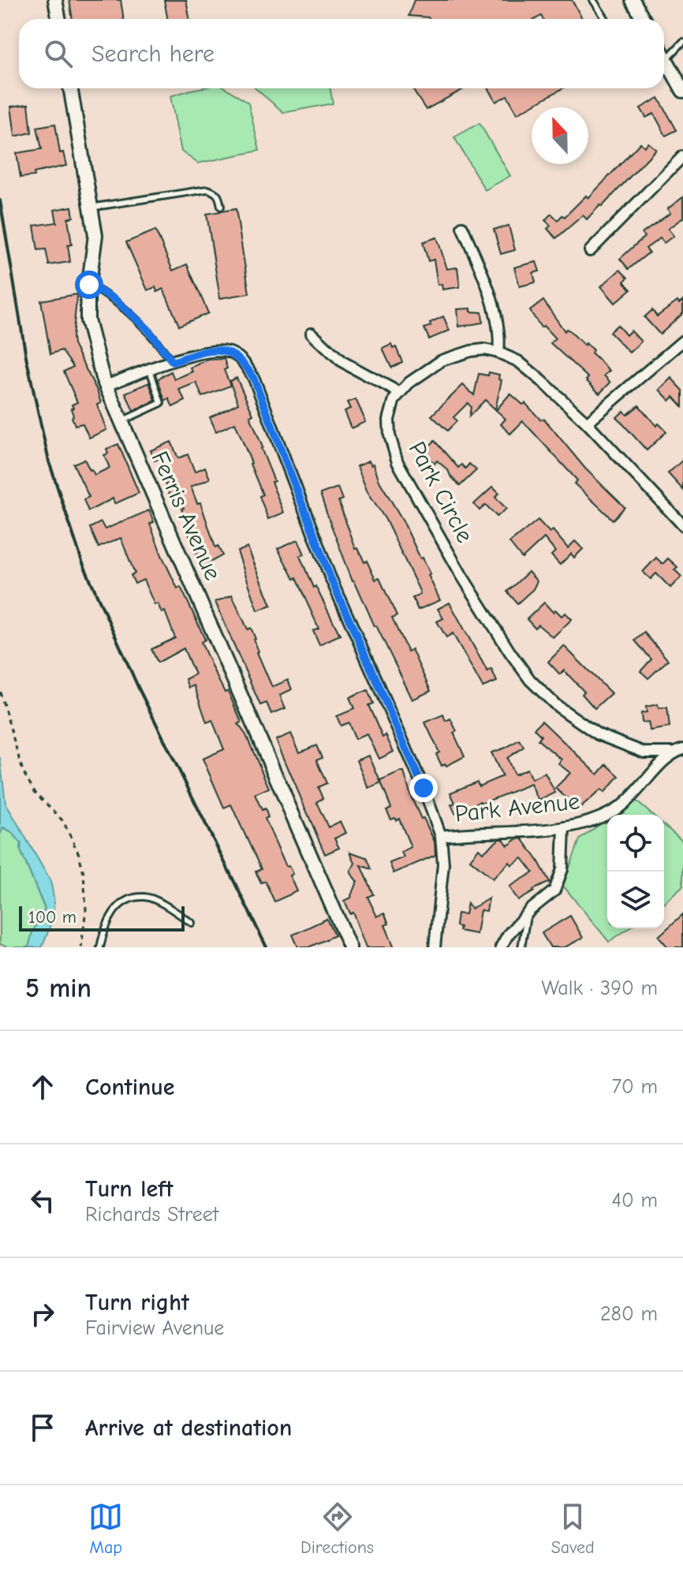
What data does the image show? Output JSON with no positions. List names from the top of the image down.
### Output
{
  "streets": {
    "street": ["Park Circle", "Ferris Avenue", "Park Avenue"]
  },
  "crossings": [
    ["Park Circle", "Park Avenue"]
  ],
  "scale_bar": "100 m",
  "north": "top",
  "page": {
    "search": "Search here",
    "scale": "100 m",
    "heading": ["5 min", "Walk · 390 m"],
    "list": [
      ["Continue", "70 m"],
      ["Turn left", "Richards Street", "40 m"],
      ["Turn right", "Fairview Avenue", "280 m"],
      "Arrive at destination"
    ],
    "nav": ["Map", "Directions", "Saved"]
  }
}
